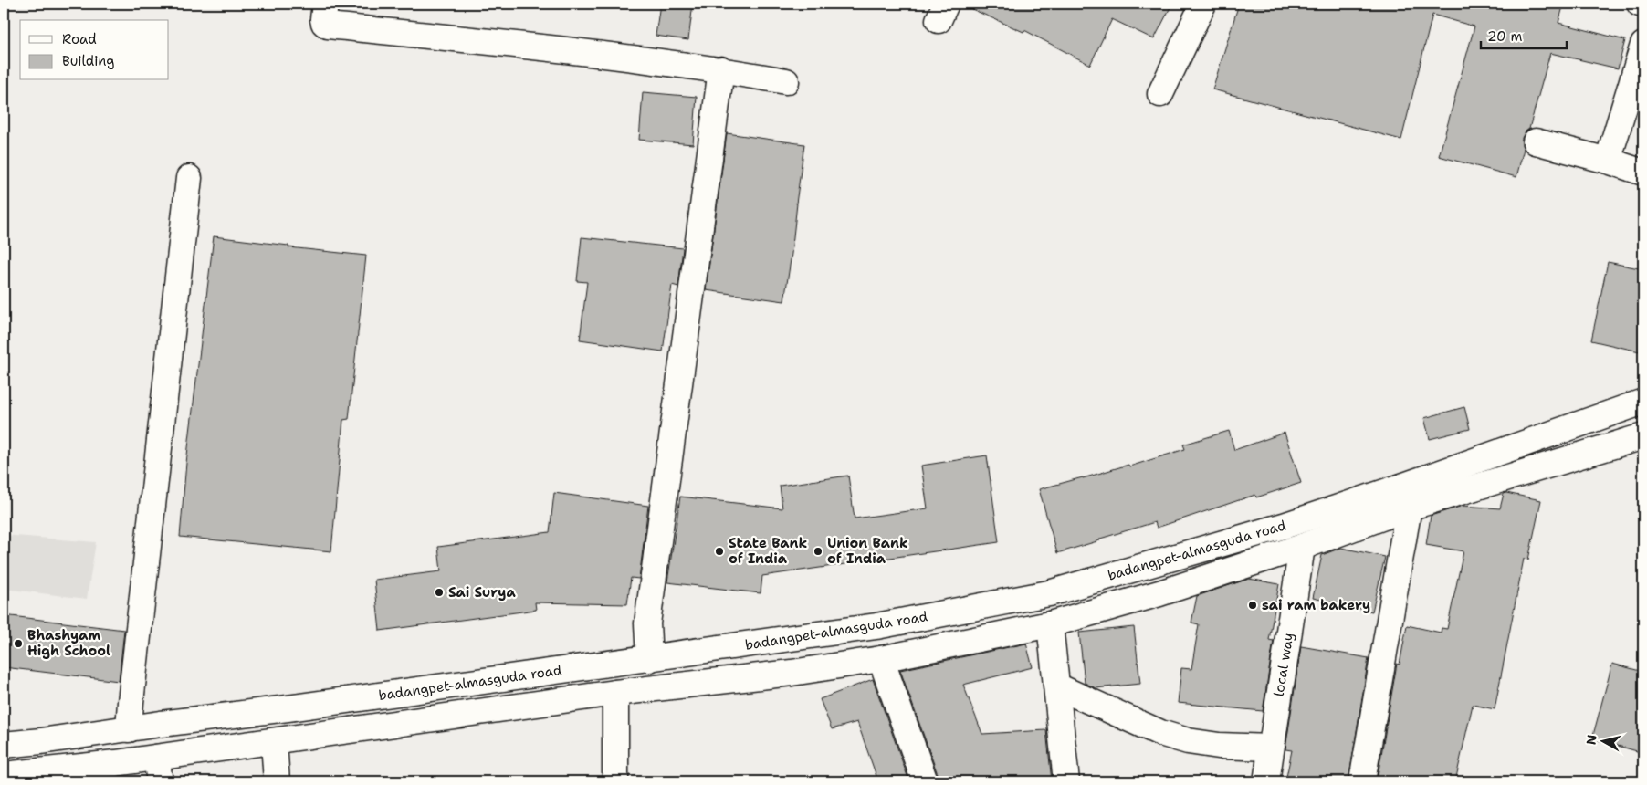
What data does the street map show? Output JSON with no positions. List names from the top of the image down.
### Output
{
  "streets": {
    "street": ["badangpet-almasguda road", "local way"]
  },
  "crossings": [
    ["badangpet-almasguda road", "local way"]
  ],
  "places": [
    "State Bank of India",
    "Union Bank of India",
    "Sai Surya",
    "sai ram bakery",
    "Bhashyam High School"
  ],
  "legend": ["Road", "Building"],
  "scale_bar": "20 m",
  "north": "left"
}
